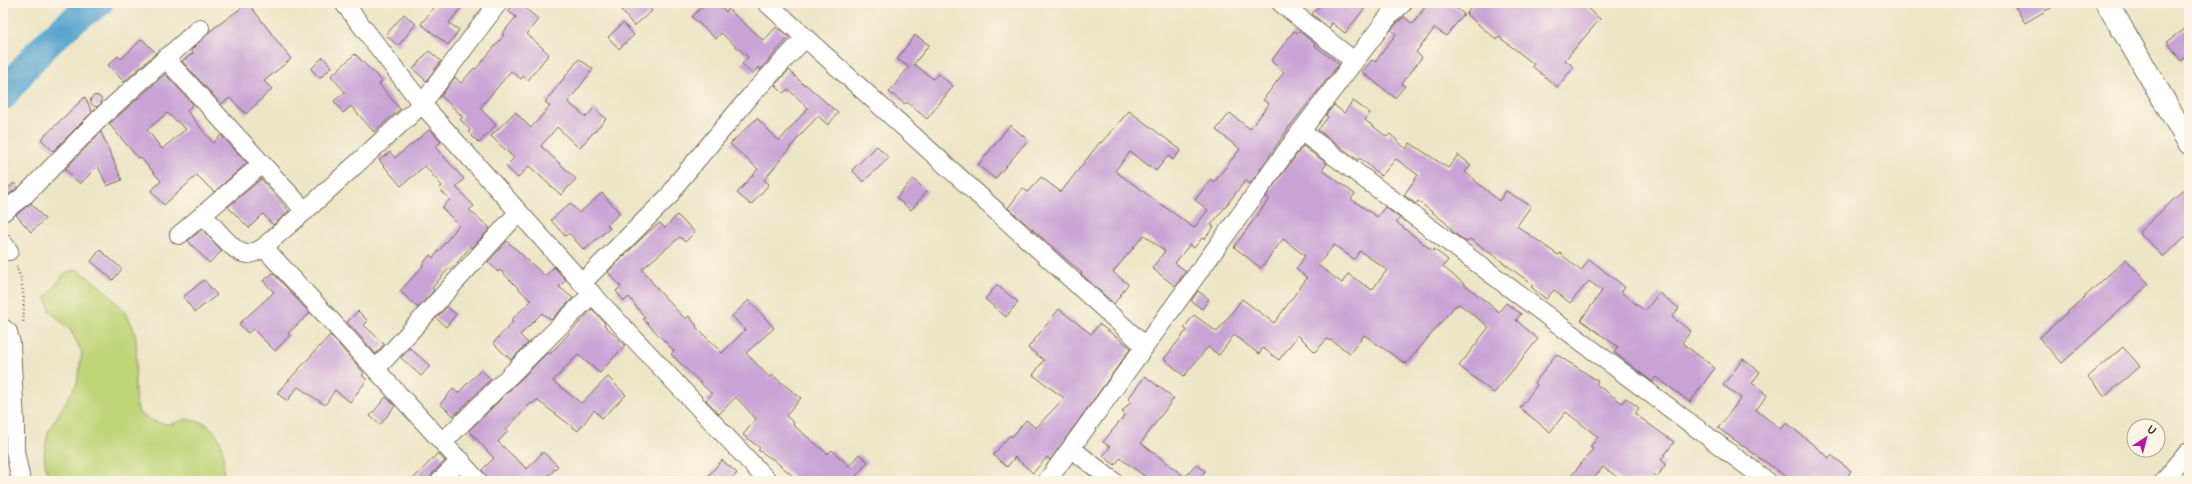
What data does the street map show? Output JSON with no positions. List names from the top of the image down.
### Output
{
  "north": "top right"
}
